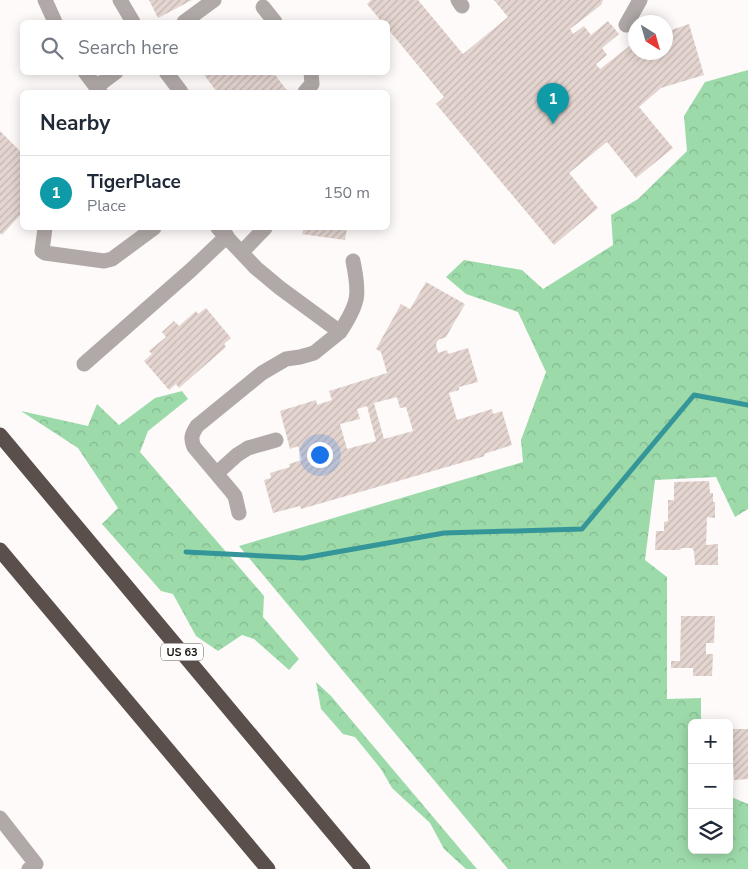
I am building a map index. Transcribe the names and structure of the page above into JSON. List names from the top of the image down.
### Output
{
  "streets": {
    "highway": ["US 63"]
  },
  "north": "bottom right",
  "page": {
    "search": "Search here",
    "pins": "1",
    "heading": "Nearby",
    "list": [
      {
        "mark": "1",
        "name": "TigerPlace",
        "note": "Place",
        "value": "150 m"
      }
    ],
    "map_buttons": ["+", "−"]
  }
}
